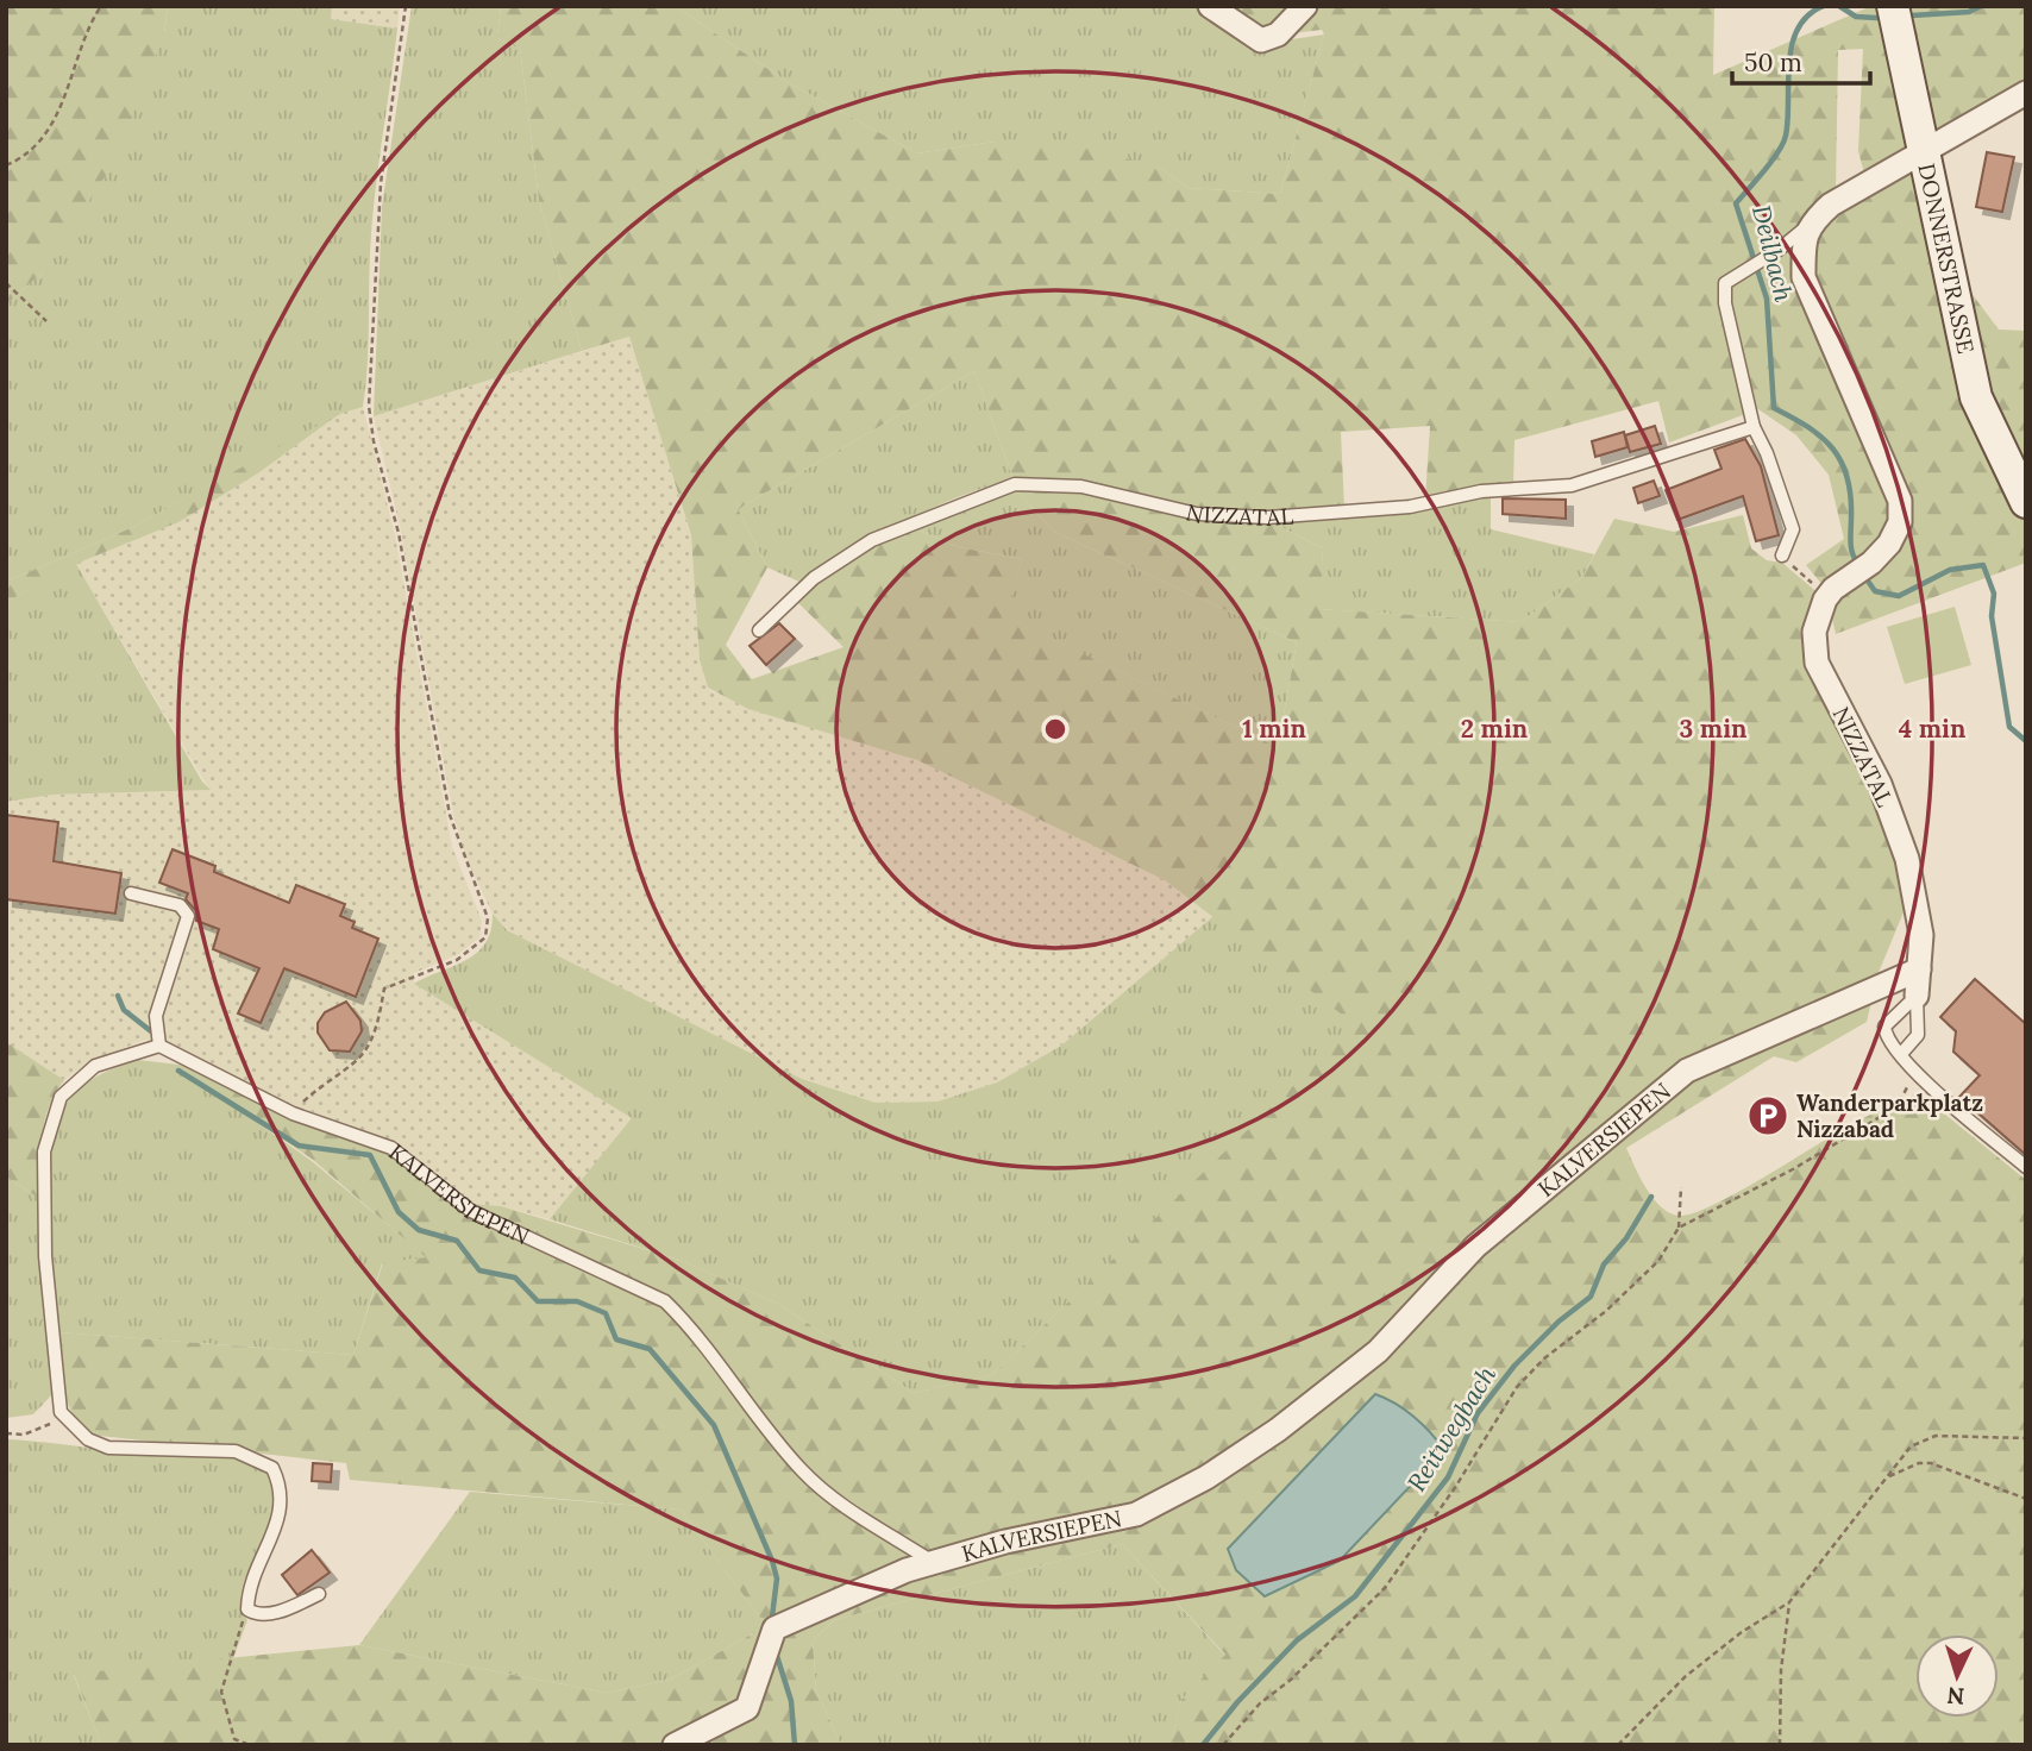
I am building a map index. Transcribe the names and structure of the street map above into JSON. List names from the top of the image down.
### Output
{
  "streets": {
    "main road": ["DONNERSTRASSE"],
    "street": ["NIZZATAL", "KALVERSIEPEN"]
  },
  "crossings": [
    ["NIZZATAL", "KALVERSIEPEN"]
  ],
  "water": ["Deilbach", "Reitwegbach"],
  "places": {
    "parking": ["Wanderparkplatz Nizzabad"]
  },
  "scale_bar": "50 m",
  "north": "bottom",
  "rings": [
    "1 min",
    "2 min",
    "3 min",
    "4 min"
  ]
}
